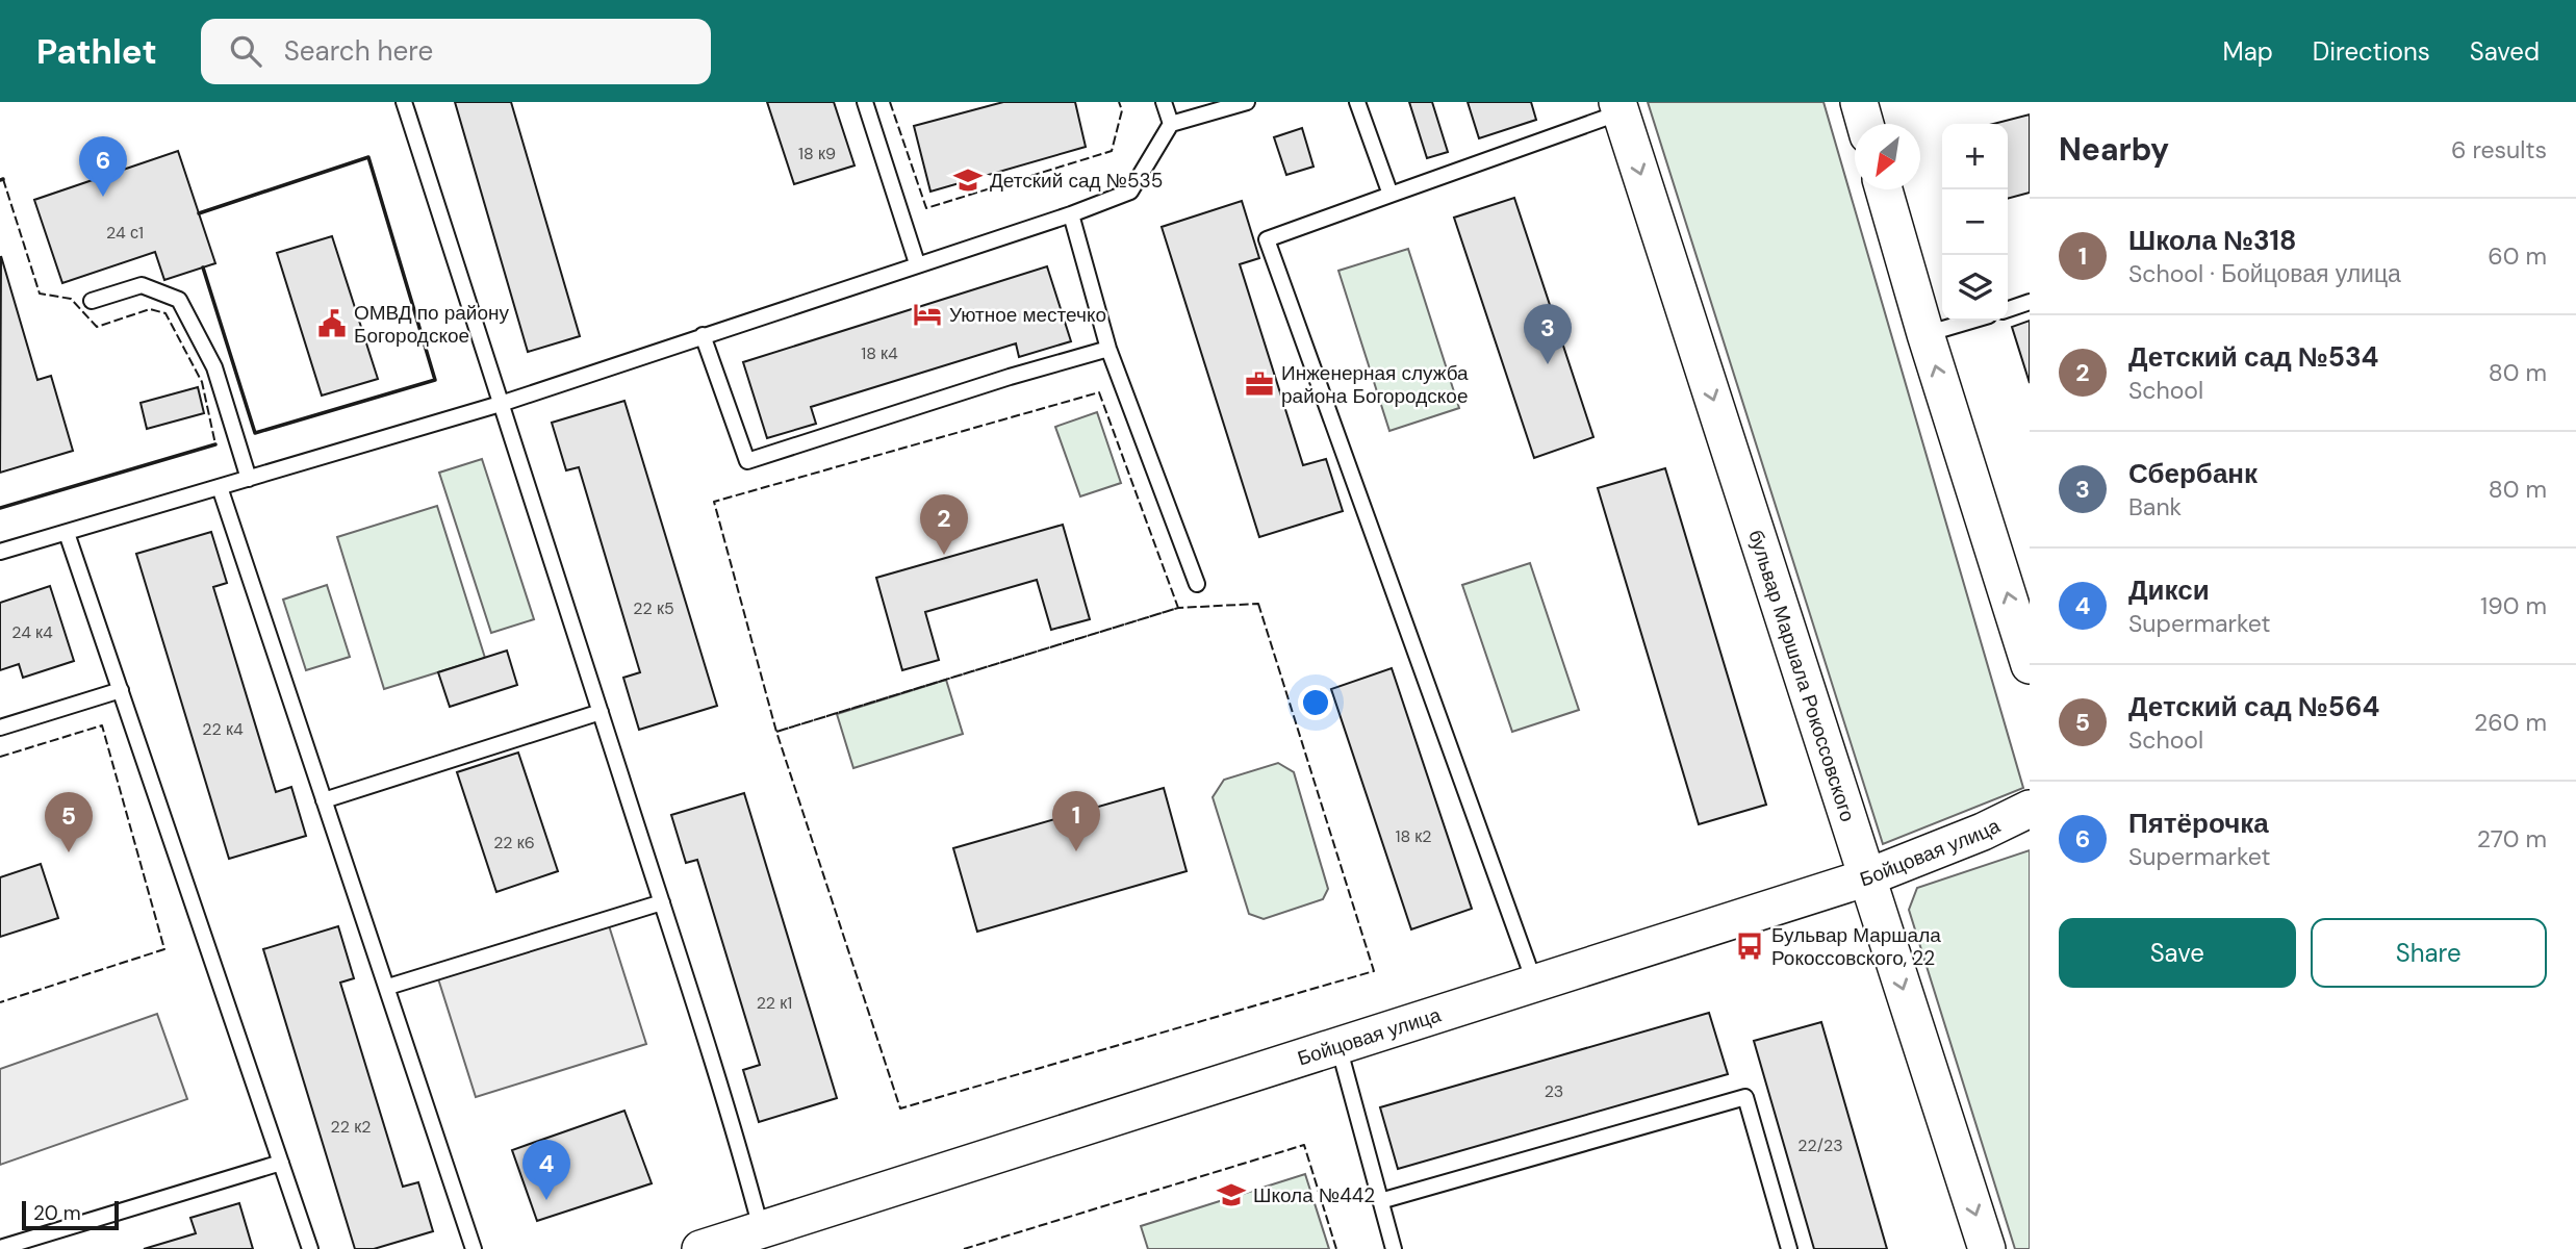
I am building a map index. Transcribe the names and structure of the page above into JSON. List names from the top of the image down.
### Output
{
  "streets": {
    "street": ["бульвар Маршала Рокоссовского", "Бойцовая улица"]
  },
  "crossings": [
    ["бульвар Маршала Рокоссовского", "Бойцовая улица"]
  ],
  "places": {
    "school or university": ["Детский сад №535", "Школа №442"],
    "hotel": ["Уютное местечко"],
    "public building": ["ОМВД по району Богородское"],
    "office": ["Инженерная служба района Богородское"],
    "bus stop": ["Бульвар Маршала Рокоссовского, 22"]
  },
  "house_numbers": [
    "18 к9",
    "24 с1",
    "18 к4",
    "22 к5",
    "24 к4",
    "22 к4",
    "18 к2",
    "22 к6",
    "22 к1",
    "23",
    "22 к2",
    "22/23"
  ],
  "scale_bar": "20 m",
  "north": "bottom left",
  "page": {
    "header": "Pathlet",
    "search": "Search here",
    "nav": ["Map", "Directions", "Saved"],
    "heading": ["Nearby", "6 results"],
    "map_buttons": ["+", "−"],
    "pins": [
      "6",
      "3",
      "2",
      "1",
      "5",
      "4"
    ],
    "list": [
      {
        "mark": "1",
        "name": "Школа №318",
        "note": "School · Бойцовая улица",
        "value": "60 m"
      },
      {
        "mark": "2",
        "name": "Детский сад №534",
        "note": "School",
        "value": "80 m"
      },
      {
        "mark": "3",
        "name": "Сбербанк",
        "note": "Bank",
        "value": "80 m"
      },
      {
        "mark": "4",
        "name": "Дикси",
        "note": "Supermarket",
        "value": "190 m"
      },
      {
        "mark": "5",
        "name": "Детский сад №564",
        "note": "School",
        "value": "260 m"
      },
      {
        "mark": "6",
        "name": "Пятёрочка",
        "note": "Supermarket",
        "value": "270 m"
      }
    ],
    "buttons": ["Save", "Share"],
    "scale": "20 m"
  }
}
